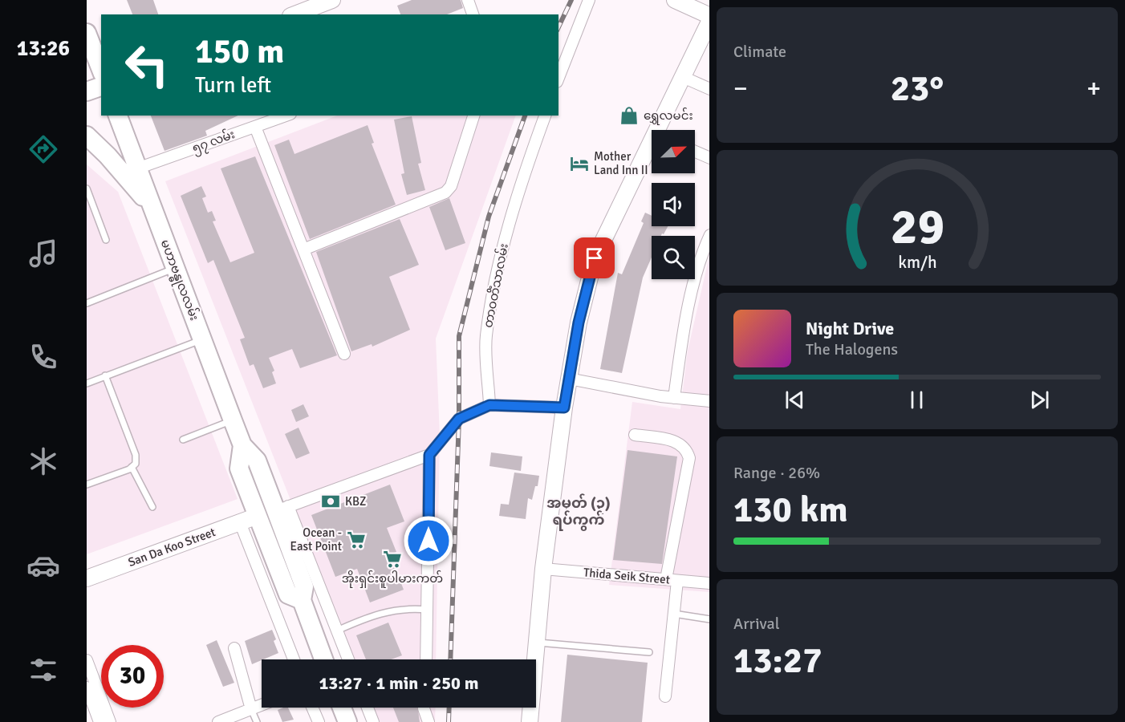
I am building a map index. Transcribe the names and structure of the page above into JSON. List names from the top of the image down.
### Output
{
  "streets": {
    "main road": ["မဟာဗန္ဓုလလမ်း", "San Da Koo Street"],
    "street": ["၅၇ လမ်း", "တာဝတိံသာလမ်း", "Thida Seik Street"]
  },
  "crossings": [
    ["၅၇ လမ်း", "မဟာဗန္ဓုလလမ်း"],
    ["မဟာဗန္ဓုလလမ်း", "San Da Koo Street"]
  ],
  "districts": ["အမှတ် (၃) ရပ်ကွက်"],
  "places": {
    "shop": ["ရွှေလမင်း"],
    "hotel": ["Mother Land Inn II"],
    "bank": ["KBZ"],
    "supermarket": ["Ocean - East Point", "အိုးရှင်းစူပါမားကတ်"]
  },
  "north": "top right",
  "page": {
    "tabs": "13:26",
    "tile": [
      "Climate",
      ["Range · 26%", "130 km"],
      ["Arrival", "13:27"]
    ],
    "turn": ["150 m", "Turn left"],
    "heat": ["−", "23°", "+"],
    "song": ["Night Drive", "The Halogens"],
    "limit": "30",
    "trip": "13:27 · 1 min · 250 m",
    "gauge": ["29", "km/h"]
  }
}
